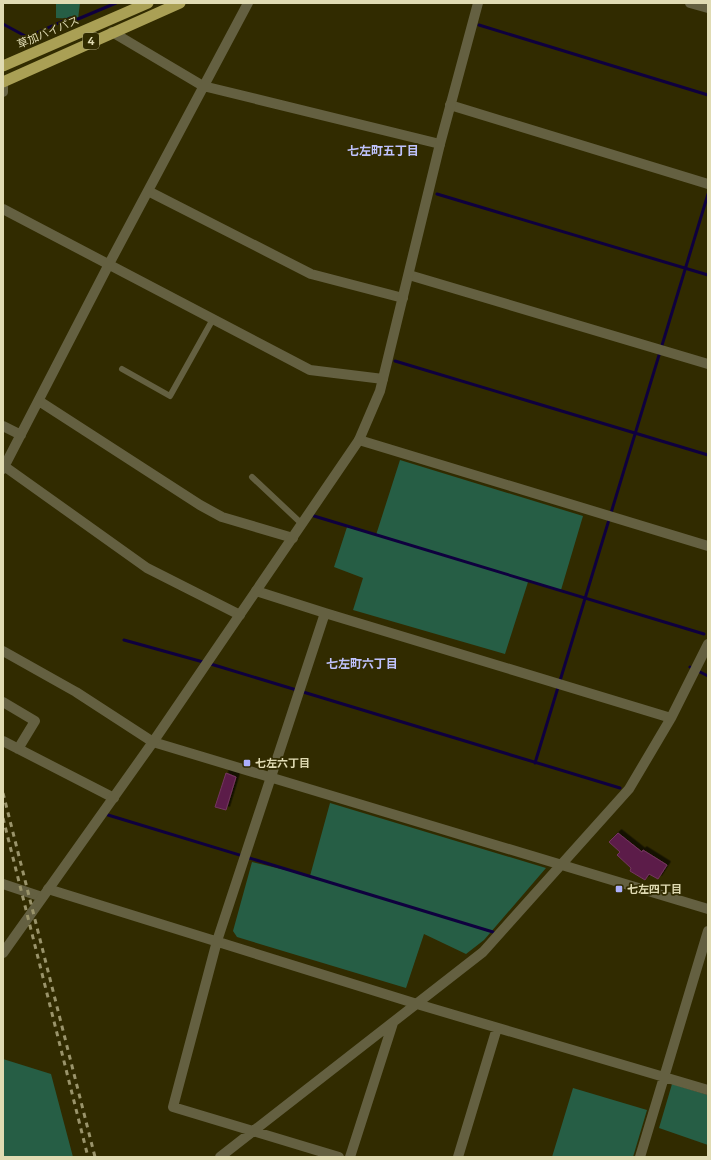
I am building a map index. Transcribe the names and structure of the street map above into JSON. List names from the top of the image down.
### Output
{
  "streets": {
    "highway": ["草加バイパス", "4"]
  },
  "districts": ["七左町五丁目", "七左町六丁目"],
  "places": {
    "transit": ["七左六丁目", "七左四丁目"]
  }
}
